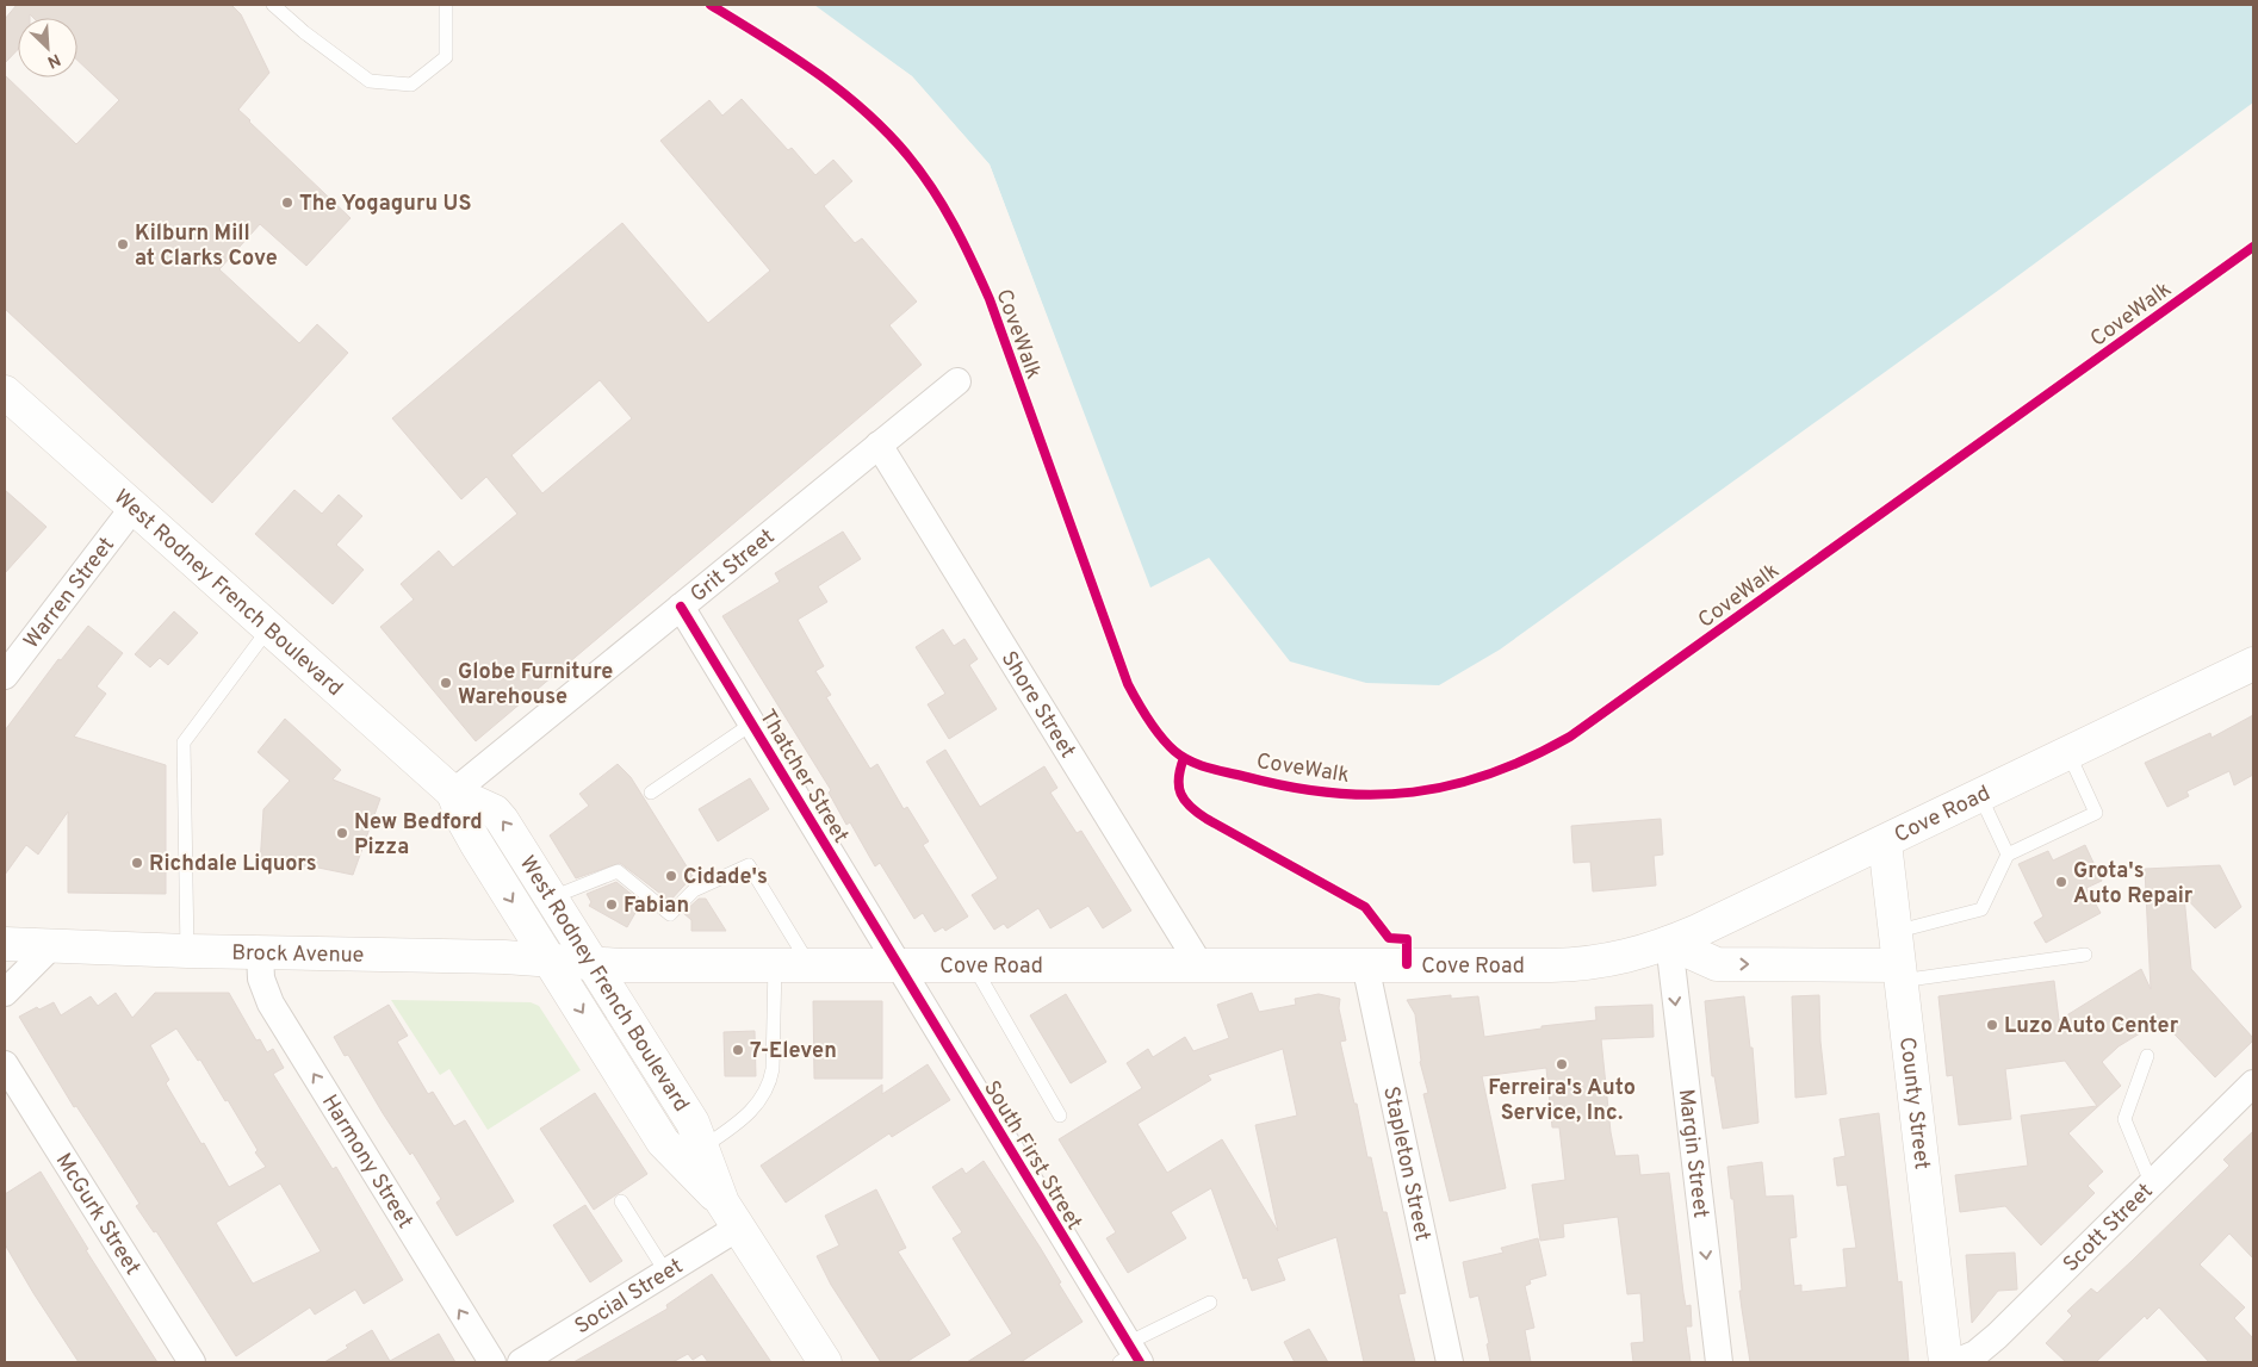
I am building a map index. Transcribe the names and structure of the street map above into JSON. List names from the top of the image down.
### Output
{
  "streets": {
    "main road": [
      "West Rodney French Boulevard",
      "Cove Road",
      "Brock Avenue",
      "County Street"
    ],
    "street": [
      "Grit Street",
      "Warren Street",
      "Shore Street",
      "Thatcher Street",
      "Margin Street",
      "South First Street",
      "Harmony Street",
      "Stapleton Street",
      "McGurk Street",
      "Scott Street",
      "Social Street"
    ],
    "cycle path": ["CoveWalk"]
  },
  "crossings": [
    ["Grit Street", "West Rodney French Boulevard"],
    ["Grit Street", "Shore Street"],
    ["Grit Street", "Thatcher Street"],
    ["Warren Street", "West Rodney French Boulevard"],
    ["West Rodney French Boulevard", "Cove Road"],
    ["West Rodney French Boulevard", "Brock Avenue"],
    ["West Rodney French Boulevard", "Social Street"],
    ["Shore Street", "Cove Road"],
    ["Thatcher Street", "Cove Road"],
    ["Thatcher Street", "South First Street"],
    ["Cove Road", "Brock Avenue"],
    ["Cove Road", "County Street"],
    ["Cove Road", "Margin Street"],
    ["Cove Road", "South First Street"],
    ["Cove Road", "Stapleton Street"],
    ["Brock Avenue", "Harmony Street"]
  ],
  "one_way": ["Margin Street", "Harmony Street"],
  "places": [
    "The Yogaguru US",
    "Kilburn Mill at Clarks Cove",
    "Globe Furniture Warehouse",
    "New Bedford Pizza",
    "Richdale Liquors",
    "Cidade's",
    "Grota's Auto Repair",
    "Fabian",
    "Luzo Auto Center",
    "7-Eleven",
    "Ferreira's Auto Service, Inc."
  ],
  "north": "bottom right"
}
